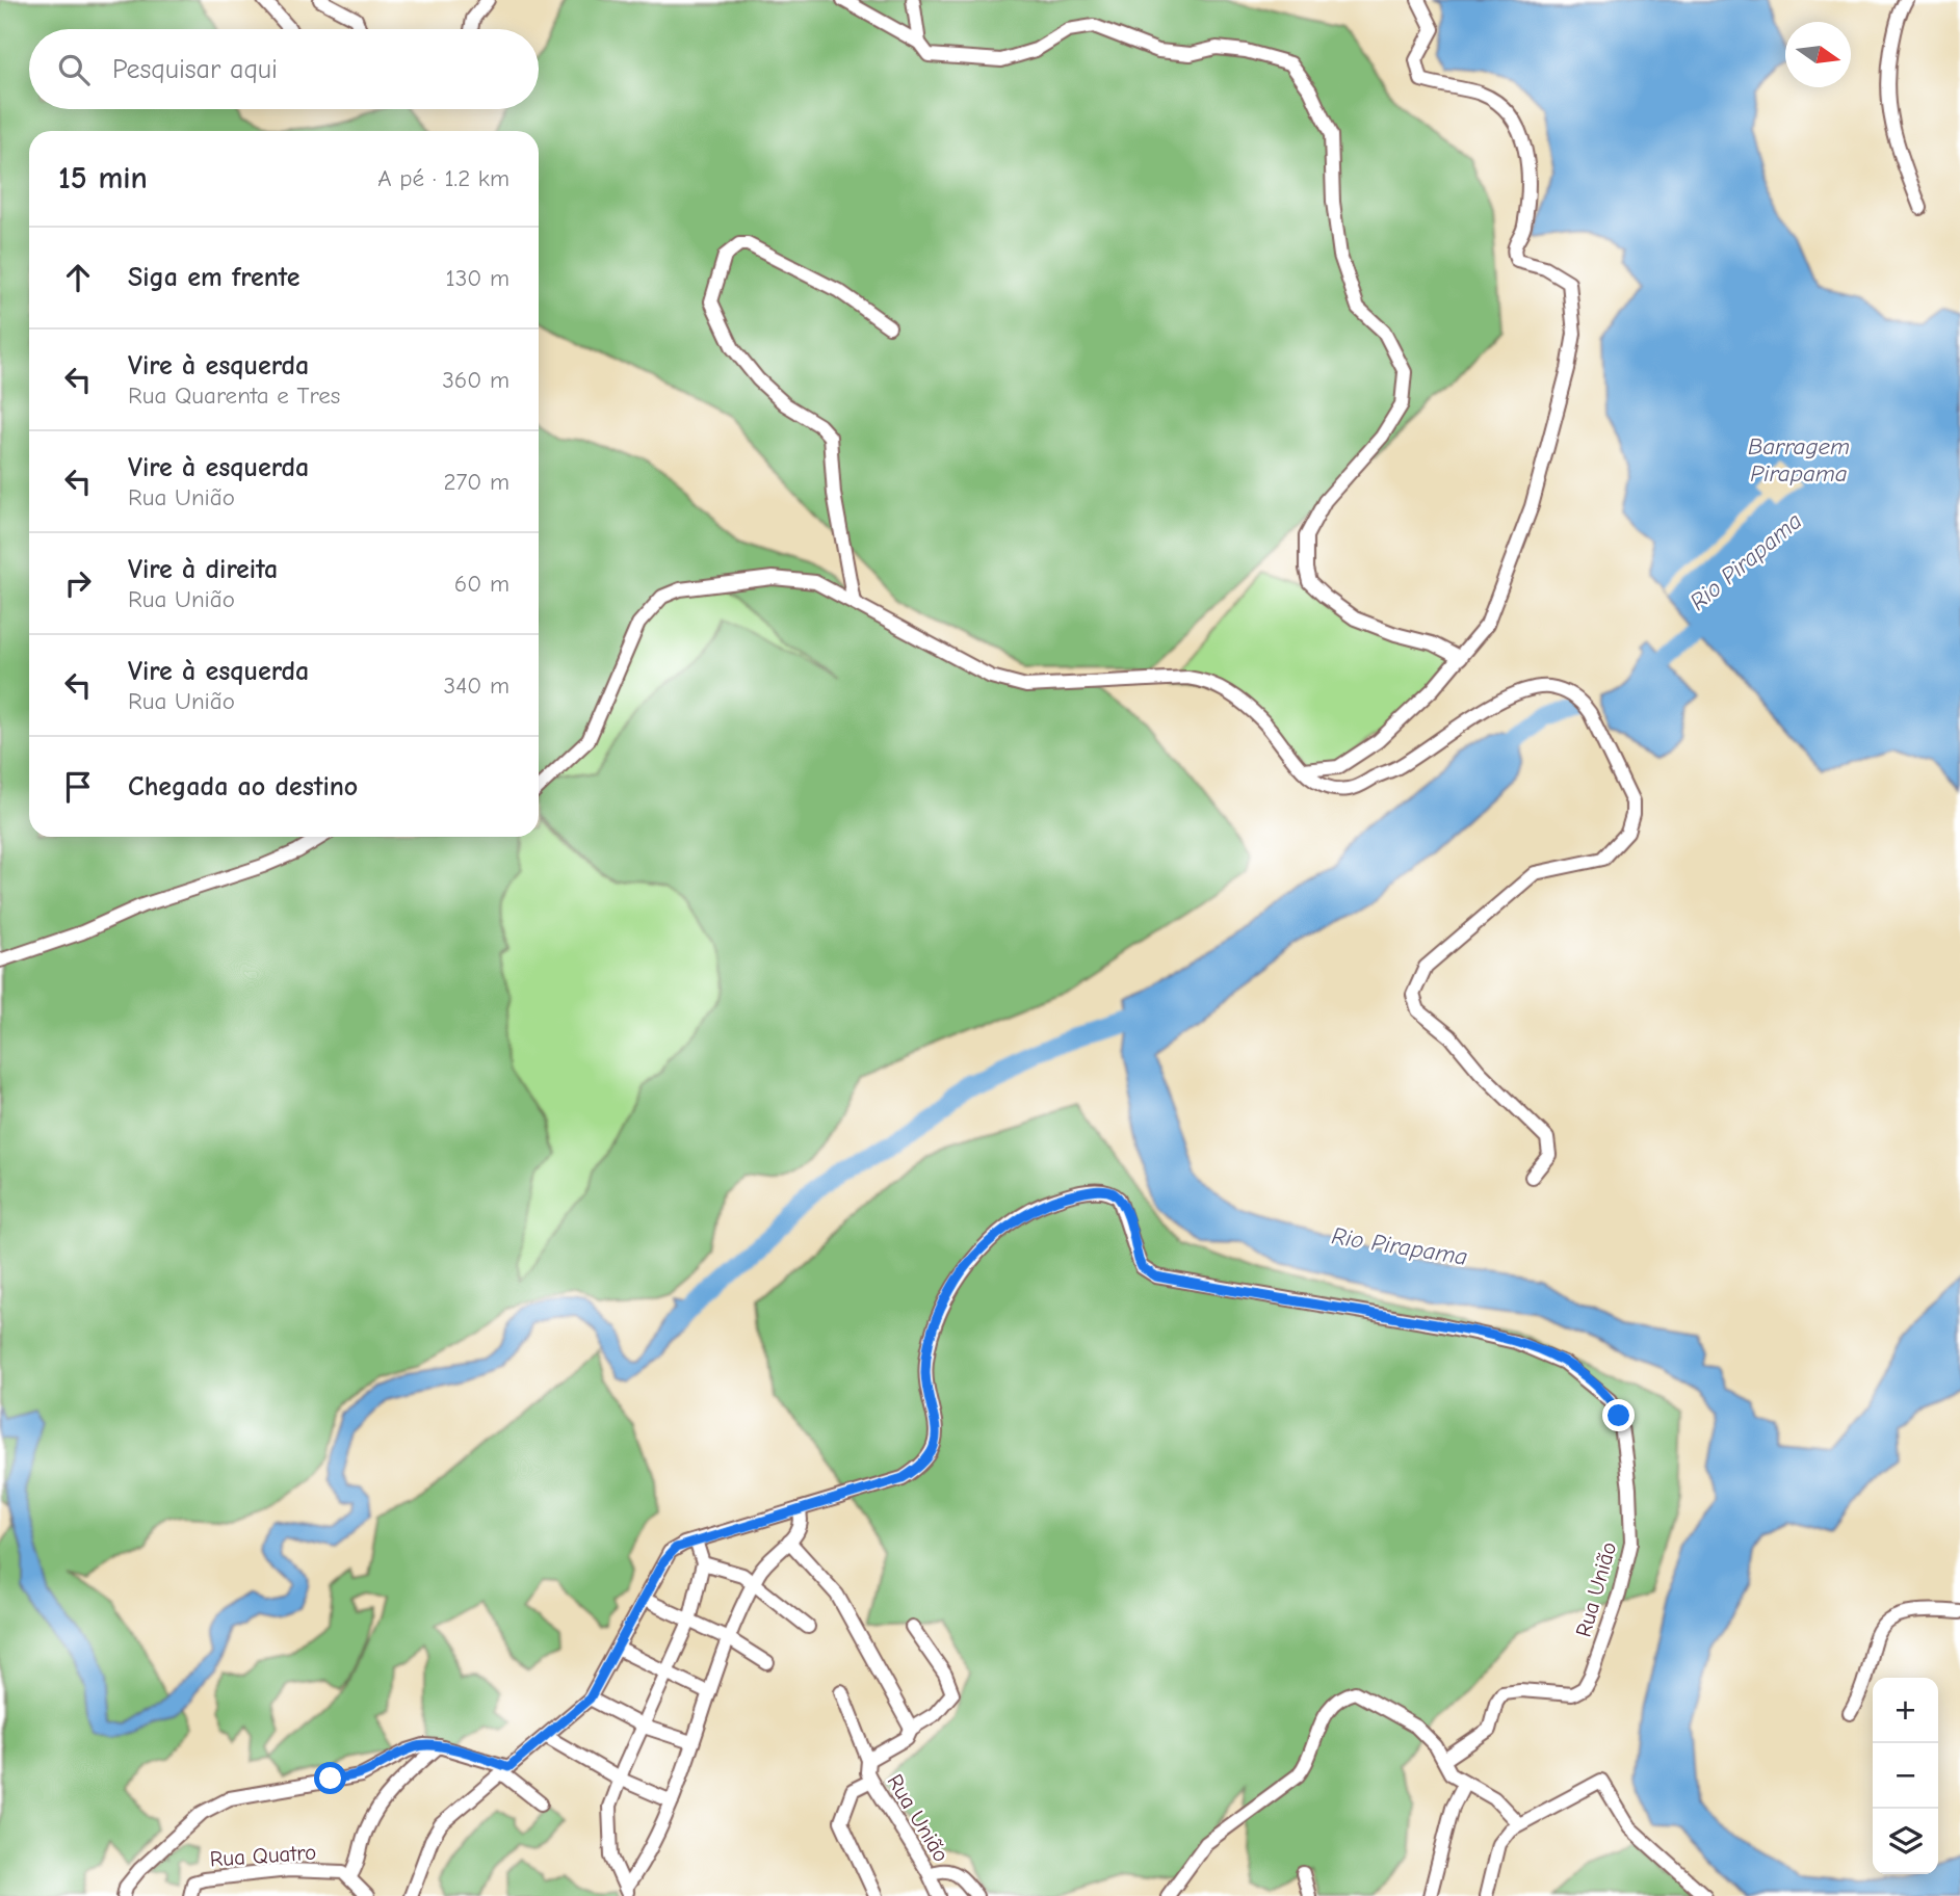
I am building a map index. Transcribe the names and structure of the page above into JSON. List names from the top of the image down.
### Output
{
  "streets": {
    "street": ["Rua União", "Rua Quatro"]
  },
  "water": ["Barragem Pirapama", "Rio Pirapama"],
  "north": "right",
  "page": {
    "search": "Pesquisar aqui",
    "heading": ["15 min", "A pé · 1.2 km"],
    "list": [
      ["Siga em frente", "130 m"],
      ["Vire à esquerda", "Rua Quarenta e Tres", "360 m"],
      ["Vire à esquerda", "Rua União", "270 m"],
      ["Vire à direita", "Rua União", "60 m"],
      ["Vire à esquerda", "Rua União", "340 m"],
      "Chegada ao destino"
    ],
    "map_buttons": ["+", "−"]
  }
}
